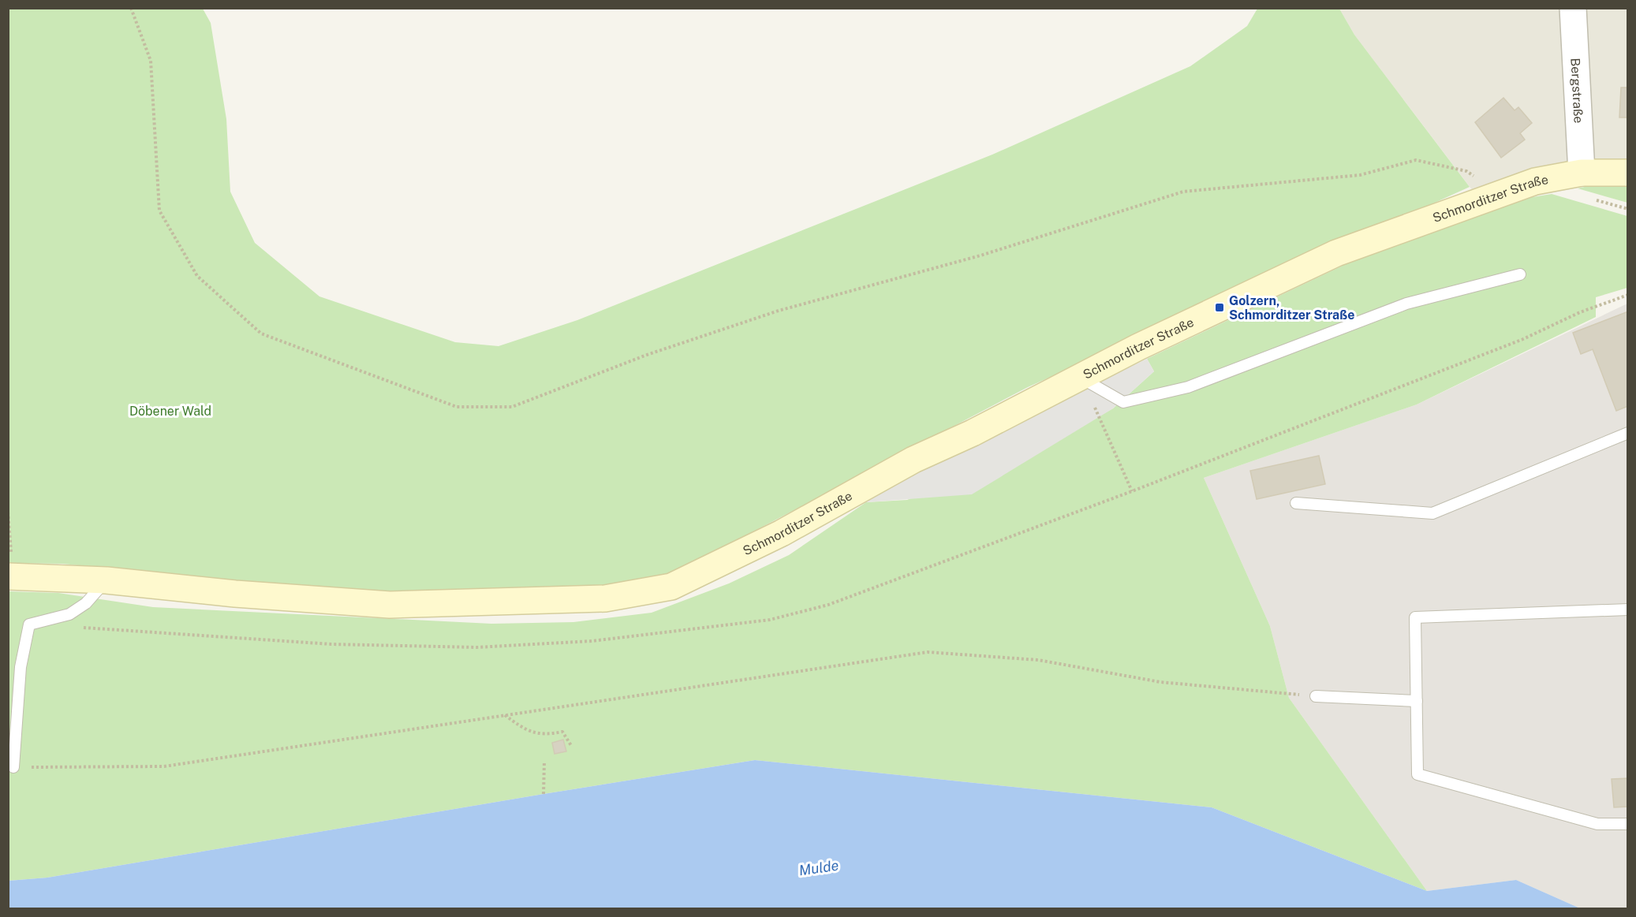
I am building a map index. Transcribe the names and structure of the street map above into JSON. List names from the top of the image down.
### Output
{
  "streets": {
    "main road": ["Schmorditzer Straße"],
    "street": ["Bergstraße"]
  },
  "crossings": [
    ["Bergstraße", "Schmorditzer Straße"]
  ],
  "water": ["Mulde"],
  "parks": ["Döbener Wald"],
  "places": {
    "transit": ["Golzern, Schmorditzer Straße"]
  }
}
